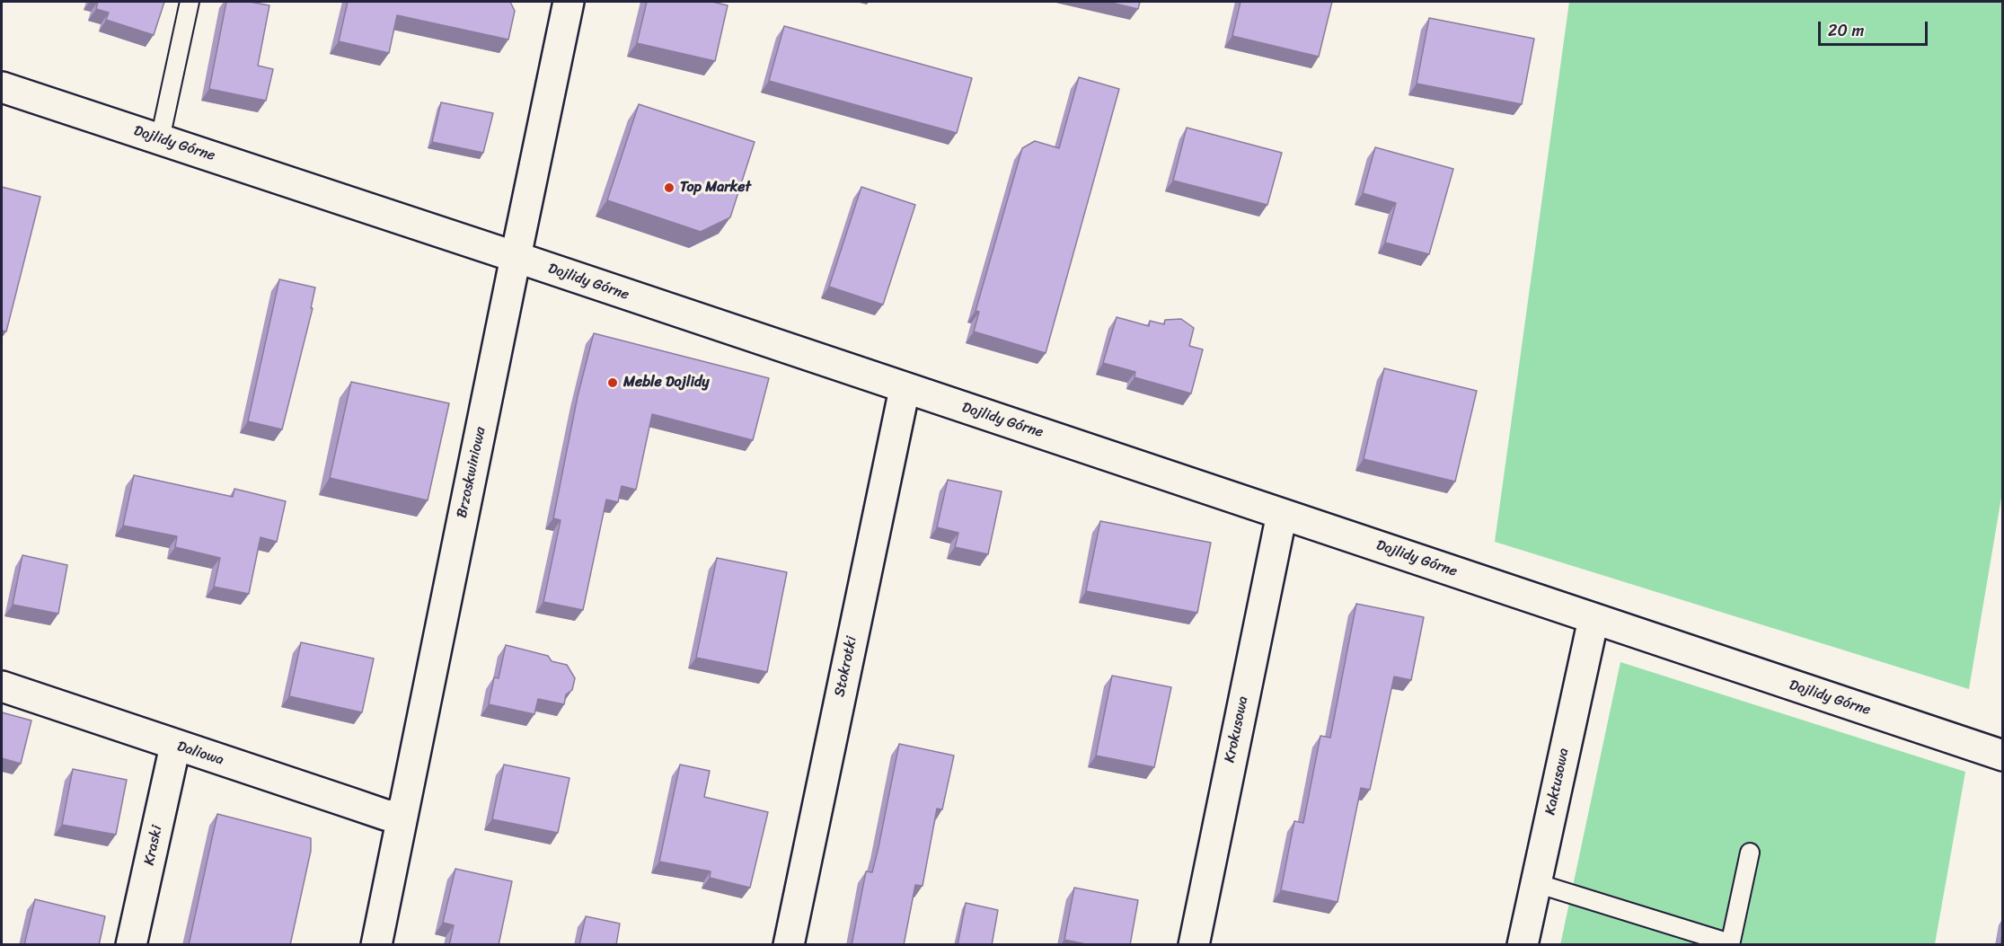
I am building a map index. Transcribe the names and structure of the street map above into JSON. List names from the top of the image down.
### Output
{
  "streets": {
    "street": [
      "Dojlidy Górne",
      "Brzoskwiniowa",
      "Stokrotki",
      "Krokusowa",
      "Daliowa",
      "Kaktusowa",
      "Kraski"
    ]
  },
  "crossings": [
    ["Dojlidy Górne", "Brzoskwiniowa"],
    ["Dojlidy Górne", "Stokrotki"],
    ["Dojlidy Górne", "Krokusowa"],
    ["Dojlidy Górne", "Kaktusowa"],
    ["Brzoskwiniowa", "Daliowa"],
    ["Daliowa", "Kraski"]
  ],
  "places": ["Top Market", "Meble Dojlidy"],
  "scale_bar": "20 m"
}
